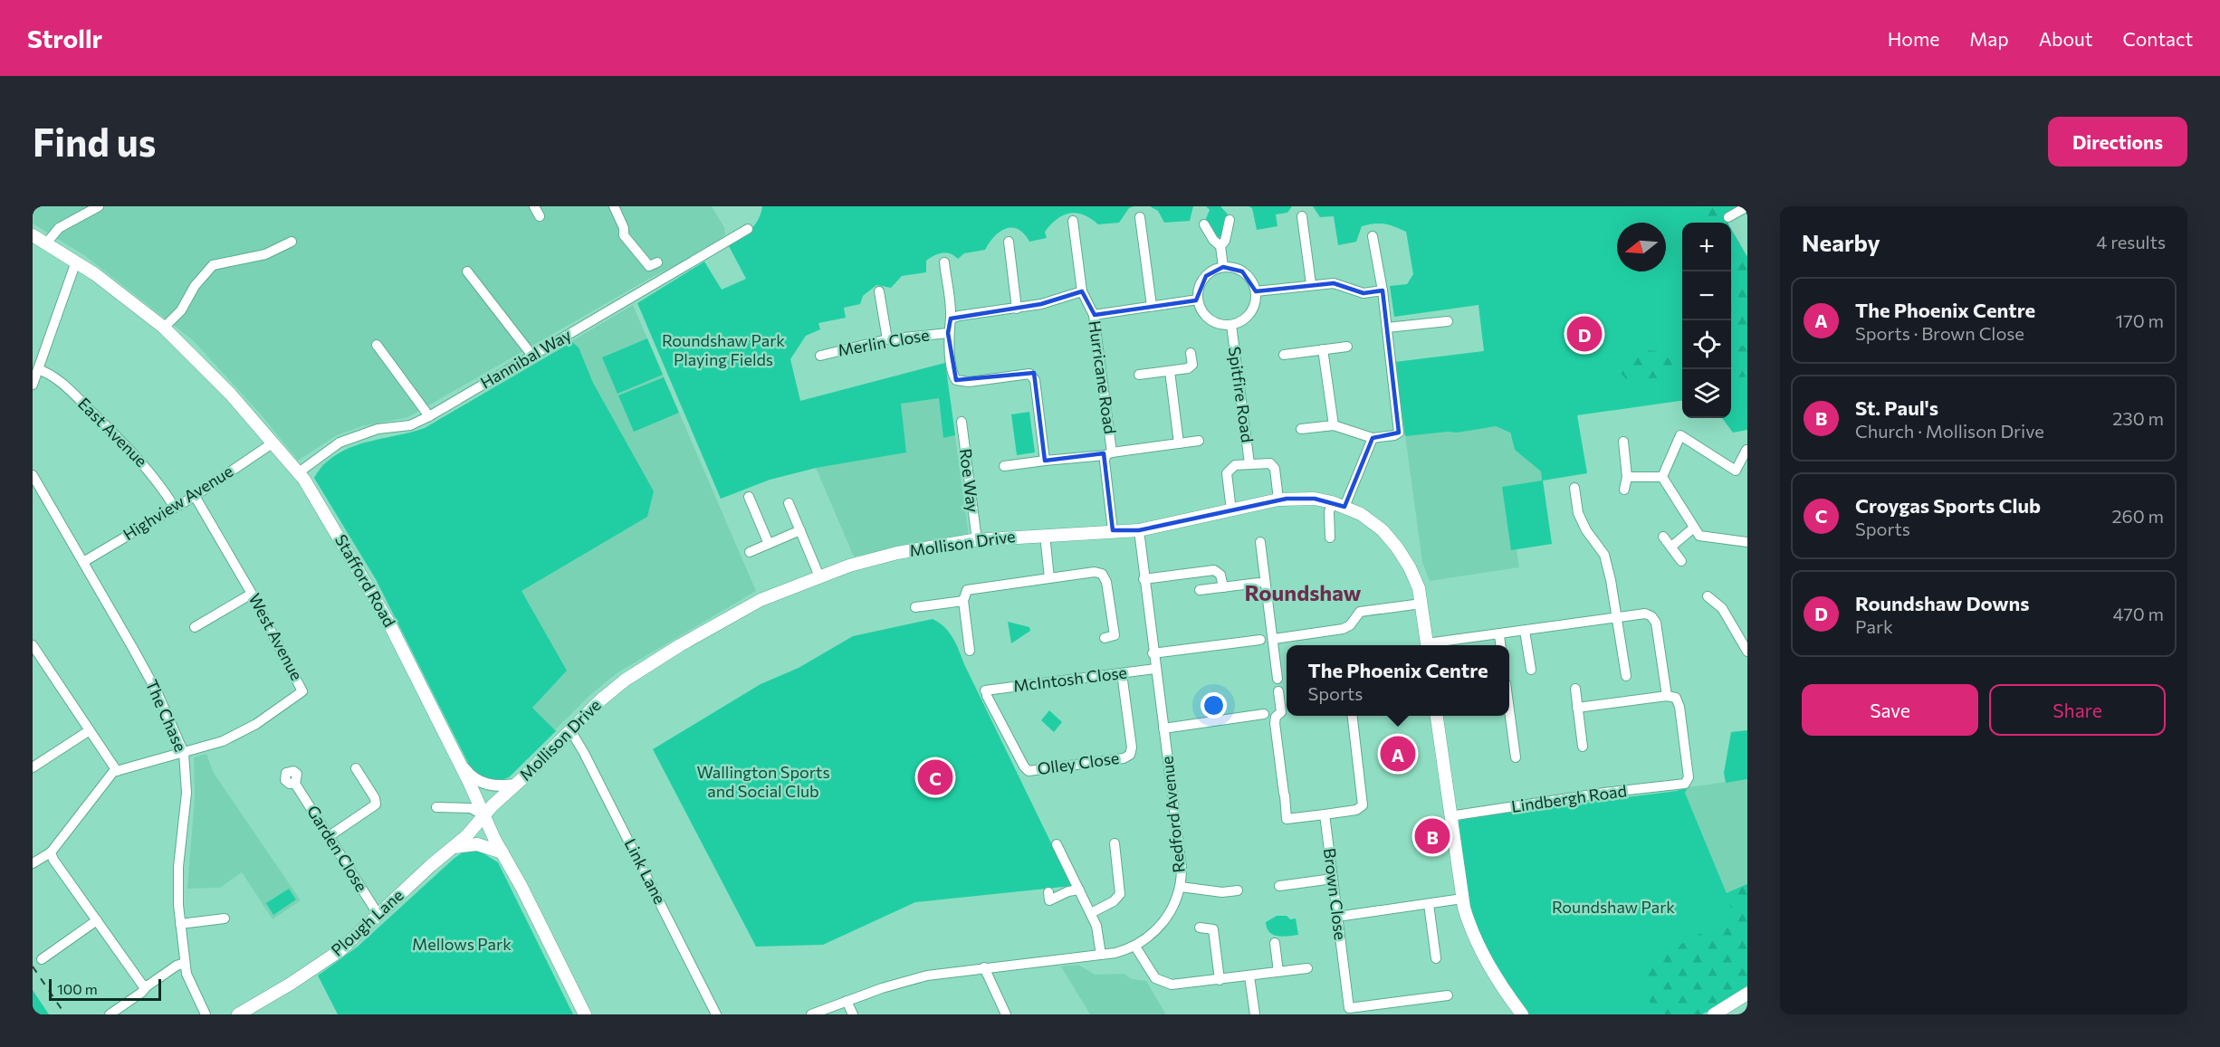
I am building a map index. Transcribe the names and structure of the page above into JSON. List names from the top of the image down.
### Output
{
  "streets": {
    "main road": ["Mollison Drive", "Stafford Road", "Plough Lane"],
    "street": [
      "Merlin Close",
      "Hannibal Way",
      "Hurricane Road",
      "Spitfire Road",
      "East Avenue",
      "Roe Way",
      "Highview Avenue",
      "West Avenue",
      "McIntosh Close",
      "The Chase",
      "Olley Close",
      "Lindbergh Road",
      "Redford Avenue",
      "Garden Close",
      "Link Lane",
      "Brown Close"
    ]
  },
  "crossings": [
    ["Hannibal Way", "Stafford Road"],
    ["Hurricane Road", "Mollison Drive"],
    ["Spitfire Road", "Mollison Drive"],
    ["East Avenue", "Highview Avenue"],
    ["Roe Way", "Mollison Drive"],
    ["Highview Avenue", "Stafford Road"],
    ["Highview Avenue", "West Avenue"],
    ["Highview Avenue", "The Chase"],
    ["Mollison Drive", "Stafford Road"],
    ["Mollison Drive", "Redford Avenue"],
    ["Mollison Drive", "Link Lane"],
    ["Mollison Drive", "Plough Lane"],
    ["Stafford Road", "Plough Lane"],
    ["West Avenue", "The Chase"],
    ["McIntosh Close", "Olley Close"],
    ["McIntosh Close", "Redford Avenue"],
    ["Garden Close", "Plough Lane"]
  ],
  "districts": ["Roundshaw"],
  "parks": [
    "Roundshaw Park Playing Fields",
    "Wallington Sports and Social Club",
    "Roundshaw Park",
    "Mellows Park"
  ],
  "scale_bar": "100 m",
  "north": "left",
  "page": {
    "header": "Strollr",
    "nav": [
      "Home",
      "Map",
      "About",
      "Contact"
    ],
    "buttons": [
      "Directions",
      ["Save", "Share"]
    ],
    "title": "Find us",
    "heading": ["Nearby", "4 results"],
    "map_buttons": ["+", "−"],
    "list": [
      {
        "mark": "A",
        "name": "The Phoenix Centre",
        "note": "Sports · Brown Close",
        "value": "170 m"
      },
      {
        "mark": "B",
        "name": "St. Paul's",
        "note": "Church · Mollison Drive",
        "value": "230 m"
      },
      {
        "mark": "C",
        "name": "Croygas Sports Club",
        "note": "Sports",
        "value": "260 m"
      },
      {
        "mark": "D",
        "name": "Roundshaw Downs",
        "note": "Park",
        "value": "470 m"
      }
    ],
    "pins": [
      "D",
      "A",
      "C",
      "B"
    ],
    "popup": ["The Phoenix Centre", "Sports"],
    "scale": "100 m"
  }
}
